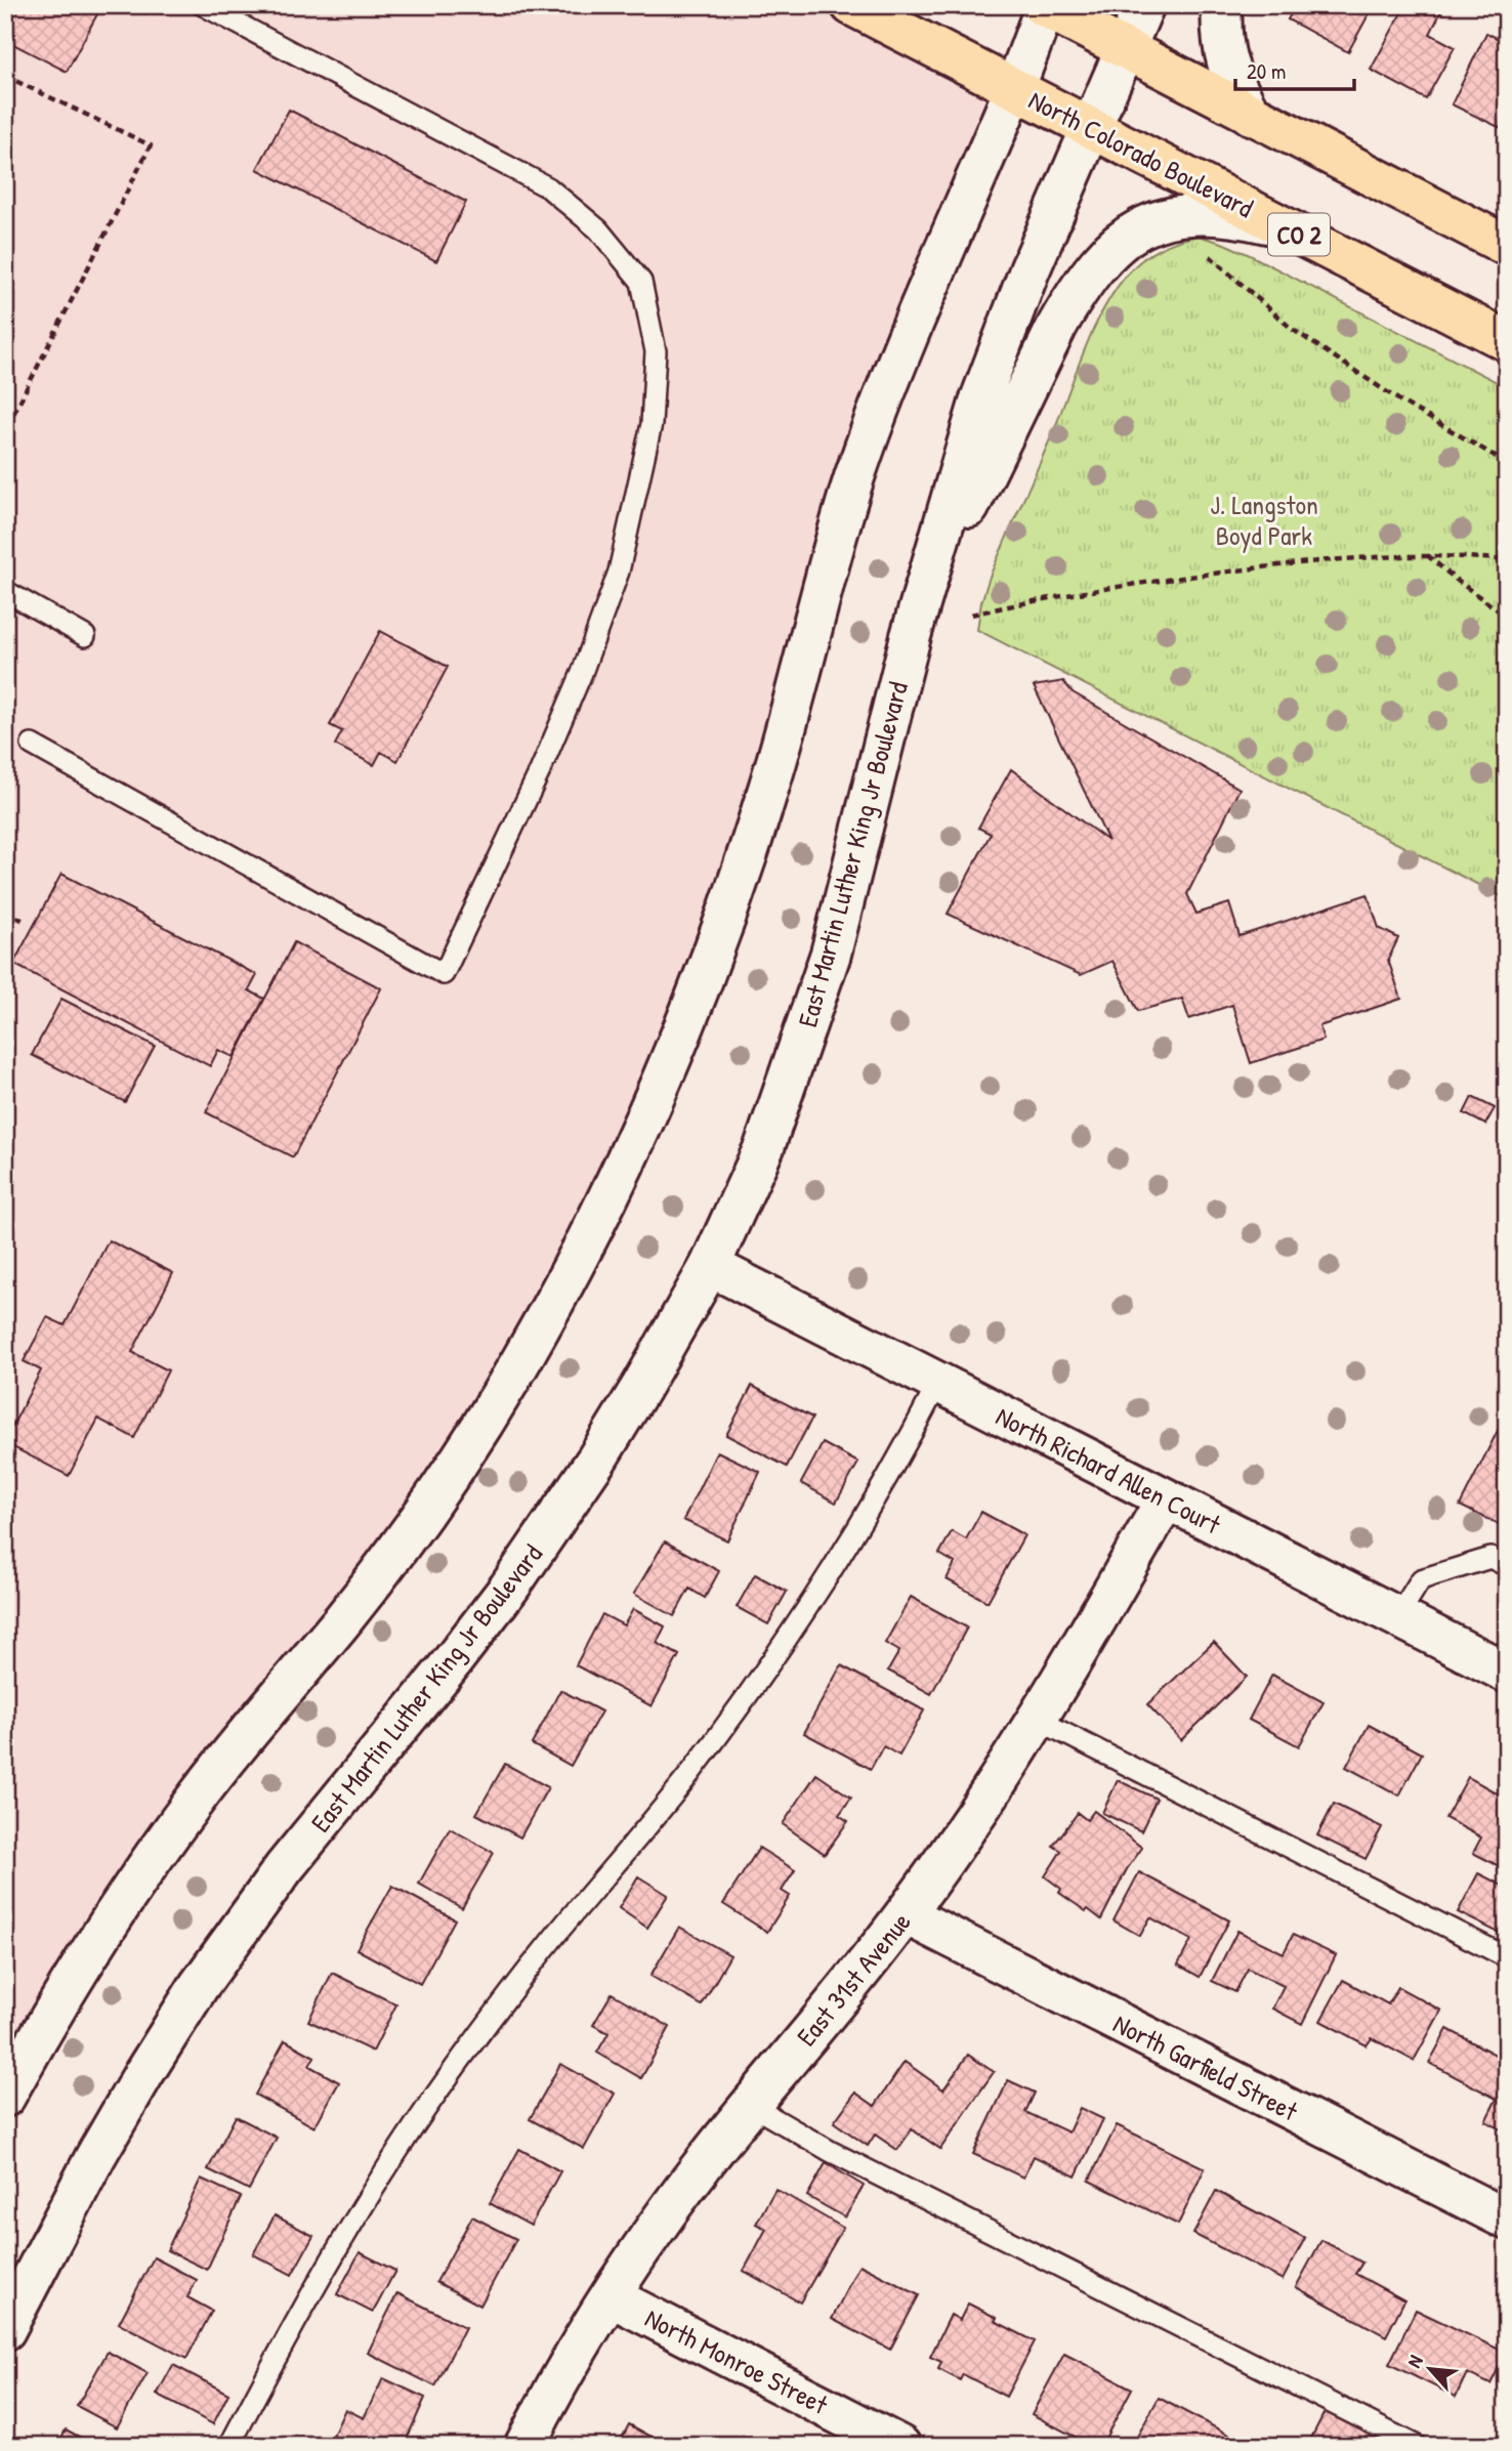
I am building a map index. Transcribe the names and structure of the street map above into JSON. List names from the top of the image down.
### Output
{
  "streets": {
    "main road": [
      "North Colorado Boulevard",
      "CO 2",
      "East Martin Luther King Jr Boulevard",
      "North Richard Allen Court",
      "East 31st Avenue",
      "North Garfield Street",
      "North Monroe Street"
    ]
  },
  "crossings": [
    ["North Colorado Boulevard", "East Martin Luther King Jr Boulevard"],
    ["East Martin Luther King Jr Boulevard", "North Richard Allen Court"],
    ["North Richard Allen Court", "East 31st Avenue"],
    ["East 31st Avenue", "North Garfield Street"],
    ["East 31st Avenue", "North Monroe Street"]
  ],
  "parks": ["J. Langston Boyd Park"],
  "scale_bar": "20 m",
  "north": "top left"
}
